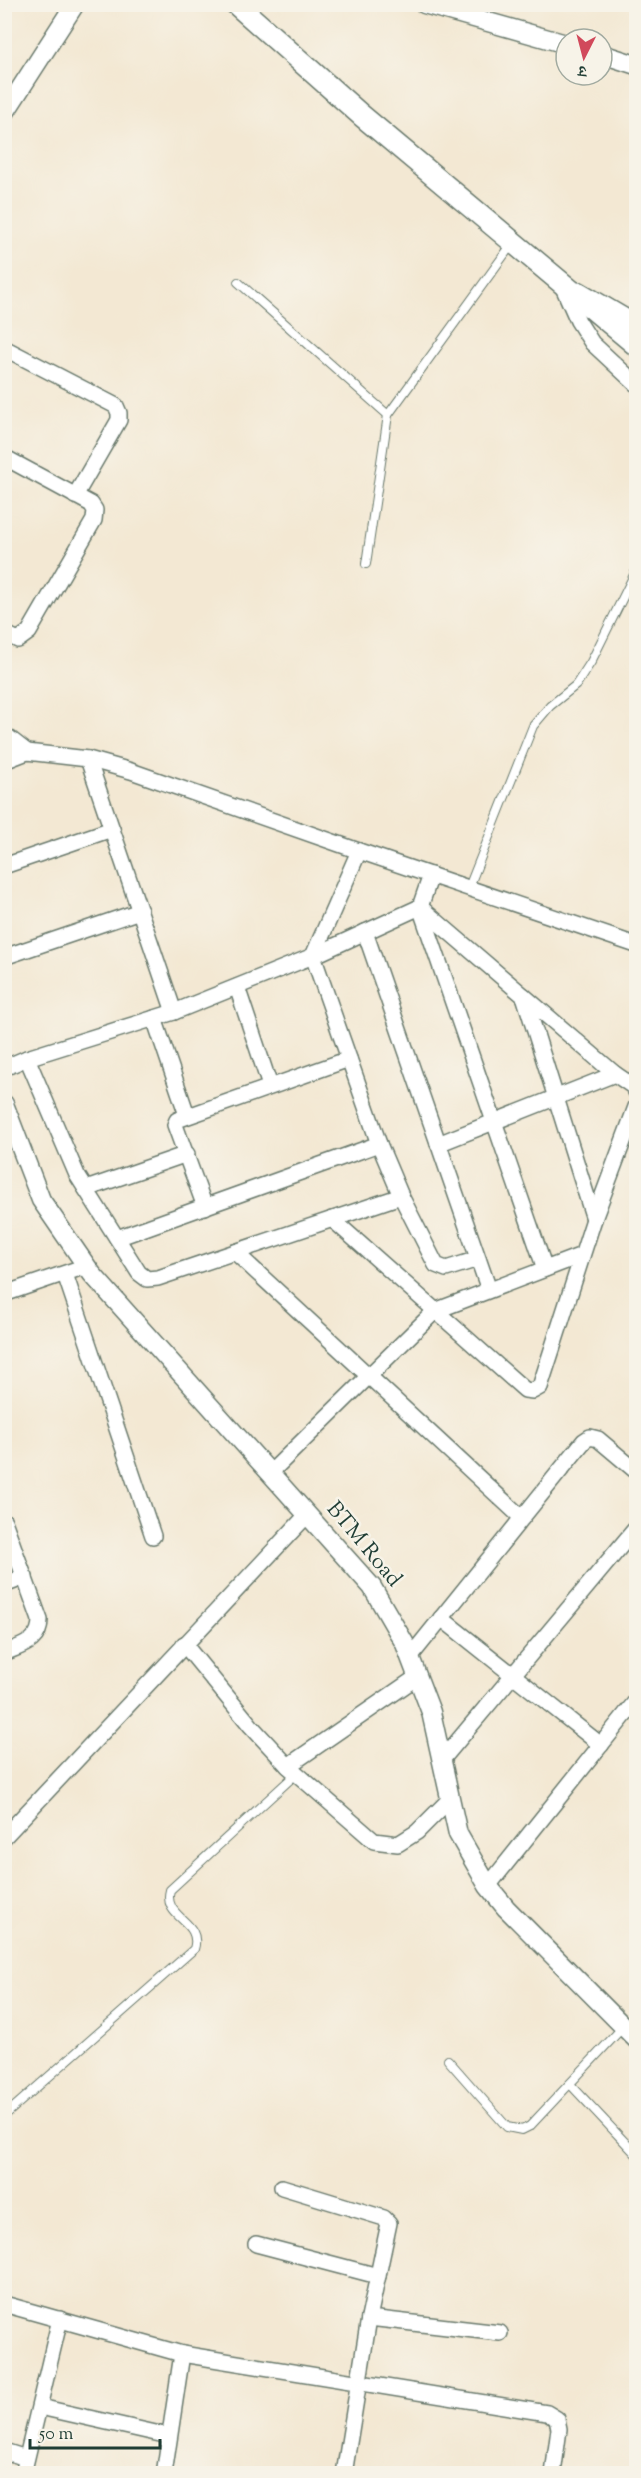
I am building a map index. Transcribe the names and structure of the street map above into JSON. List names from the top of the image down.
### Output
{
  "streets": {
    "street": ["BTM Road"]
  },
  "scale_bar": "50 m",
  "north": "bottom"
}
